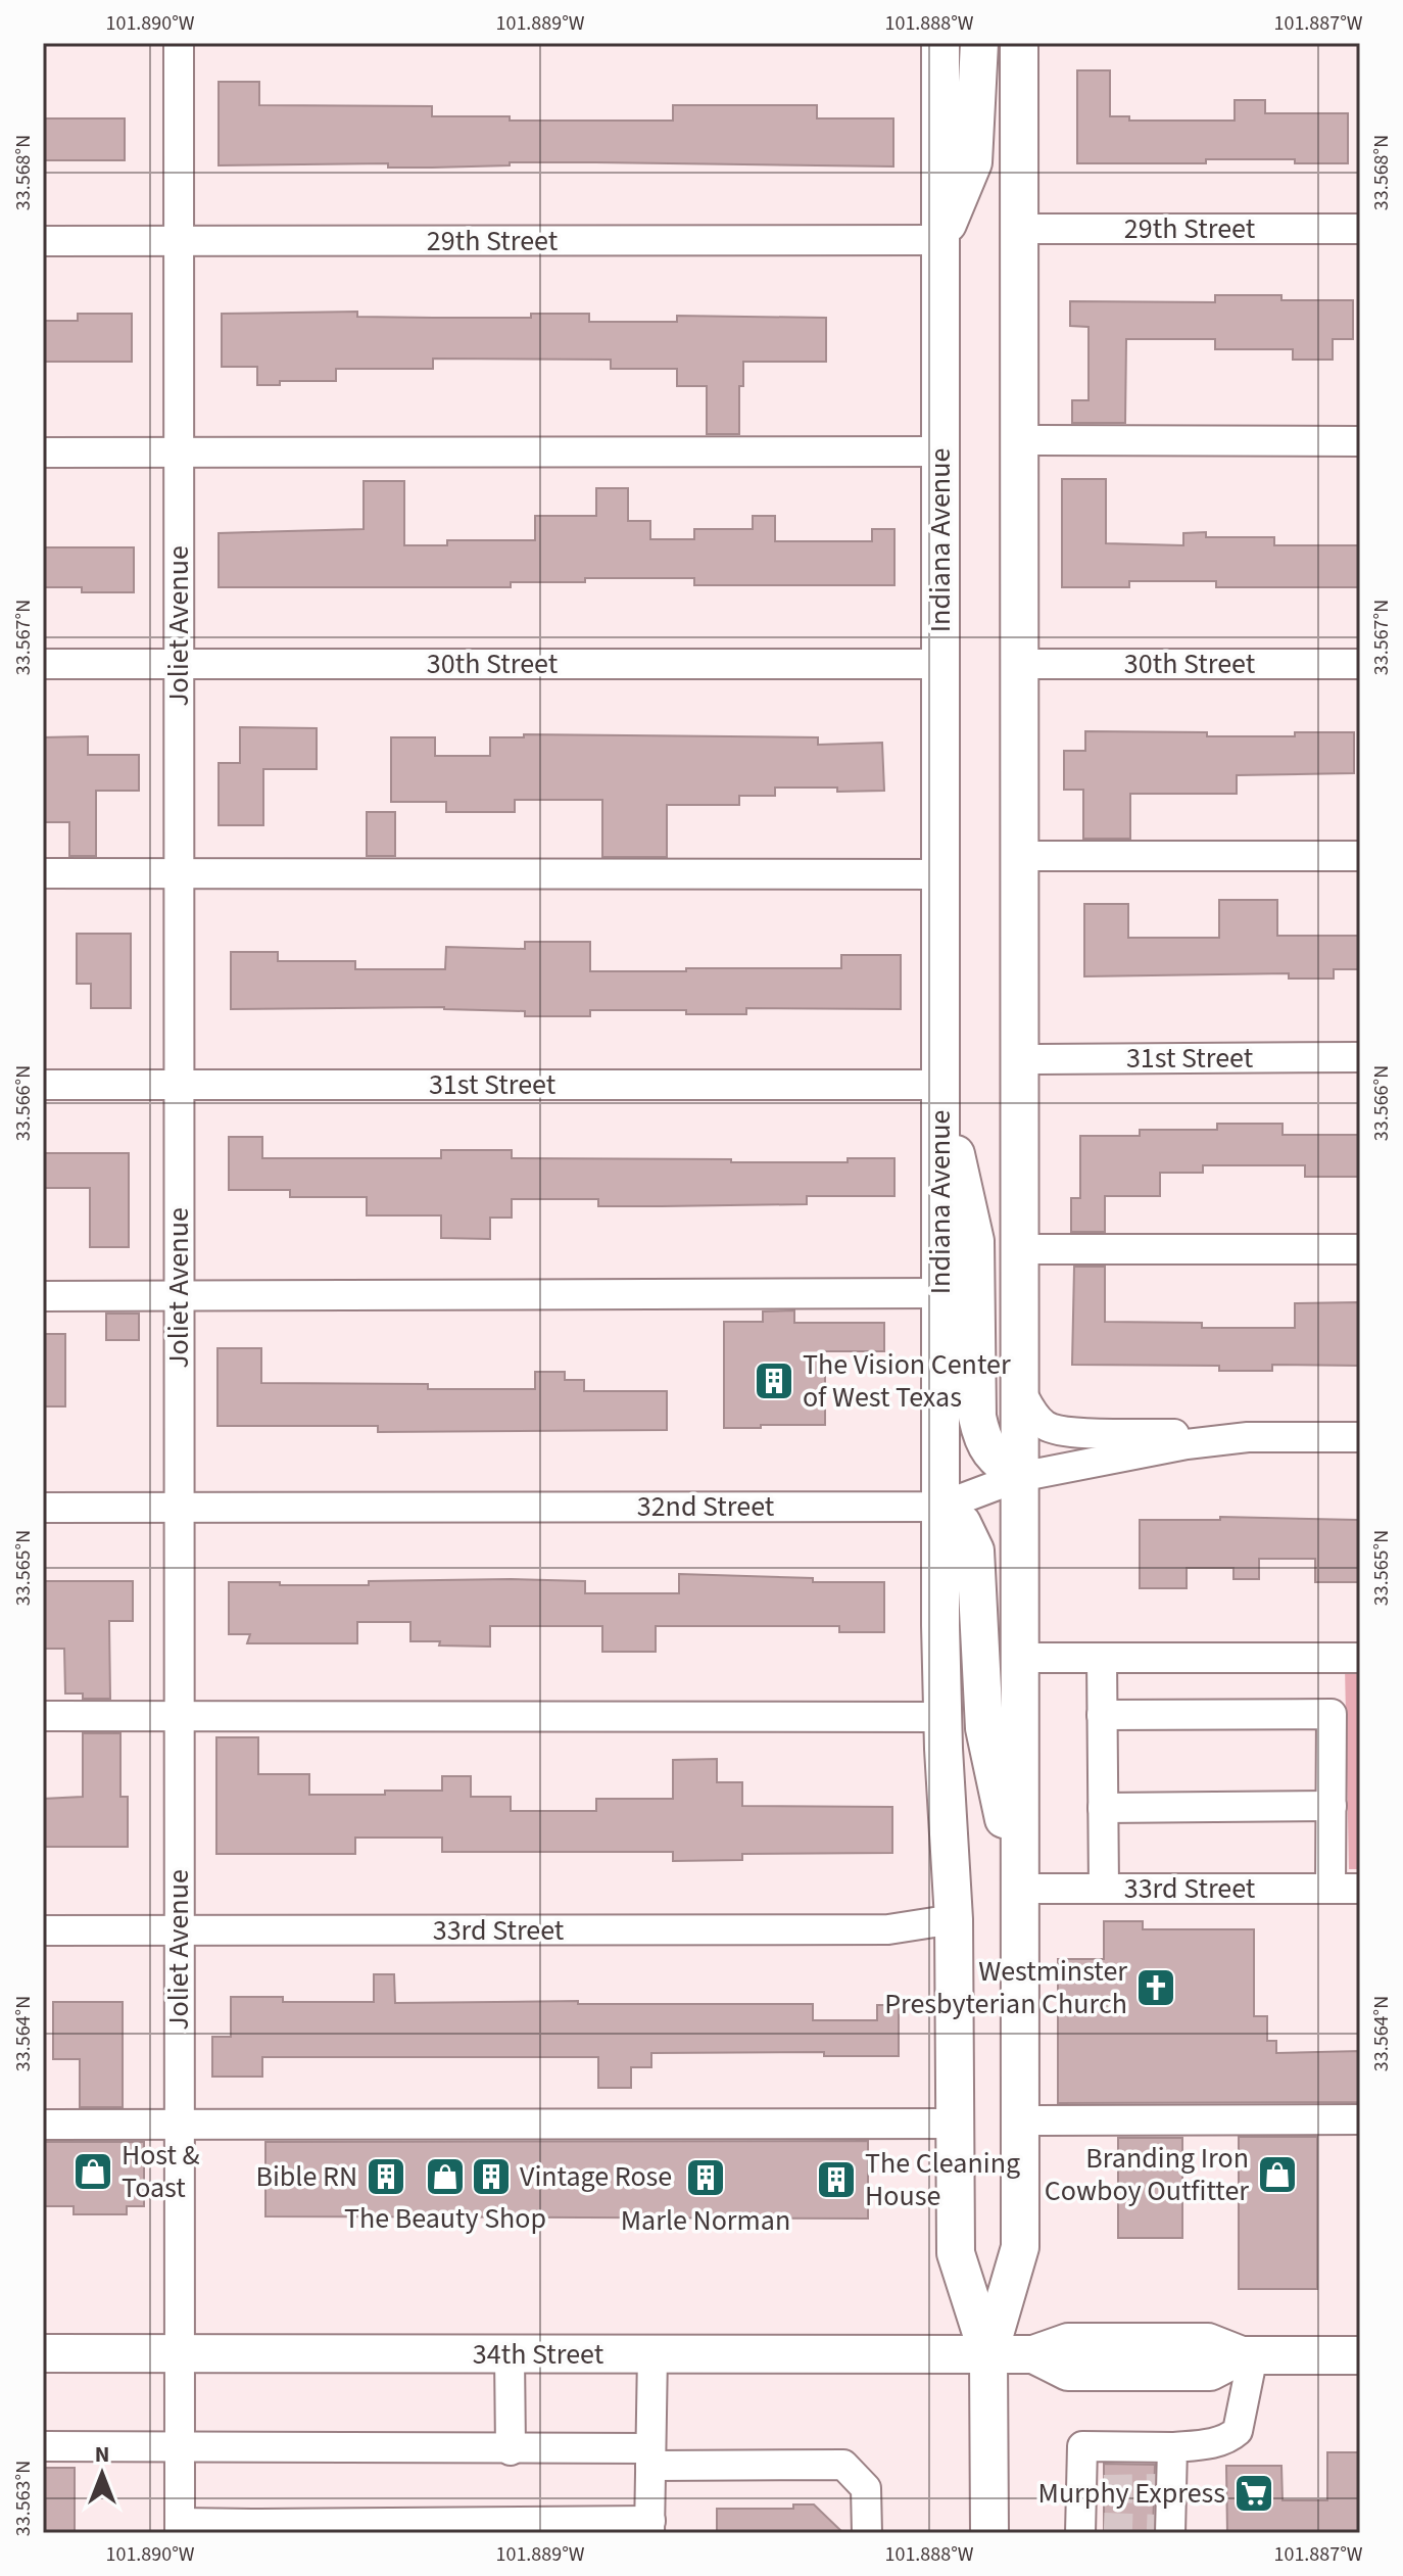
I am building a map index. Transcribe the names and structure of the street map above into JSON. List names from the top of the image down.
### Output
{
  "streets": {
    "main road": ["Indiana Avenue", "34th Street"],
    "street": [
      "29th Street",
      "Joliet Avenue",
      "30th Street",
      "31st Street",
      "32nd Street",
      "33rd Street"
    ]
  },
  "crossings": [
    ["29th Street", "Indiana Avenue"],
    ["29th Street", "Joliet Avenue"],
    ["Indiana Avenue", "30th Street"],
    ["Indiana Avenue", "31st Street"],
    ["Indiana Avenue", "32nd Street"],
    ["Indiana Avenue", "33rd Street"],
    ["Indiana Avenue", "34th Street"],
    ["Joliet Avenue", "30th Street"],
    ["Joliet Avenue", "31st Street"],
    ["Joliet Avenue", "32nd Street"],
    ["Joliet Avenue", "33rd Street"],
    ["Joliet Avenue", "34th Street"]
  ],
  "places": {
    "building": [
      "The Vision Center of West Texas",
      "Bible RN",
      "Vintage Rose",
      "Marle Norman",
      "The Cleaning House"
    ],
    "church": ["Westminster Presbyterian Church"],
    "shop": ["Host & Toast", "Branding Iron Cowboy Outfitter", "The Beauty Shop"],
    "supermarket": ["Murphy Express"]
  },
  "north": "top",
  "coordinates": [
    "101.890°W",
    "101.889°W",
    "101.888°W",
    "101.887°W",
    "33.568°N",
    "33.567°N",
    "33.566°N",
    "33.565°N",
    "33.564°N",
    "33.563°N"
  ]
}
